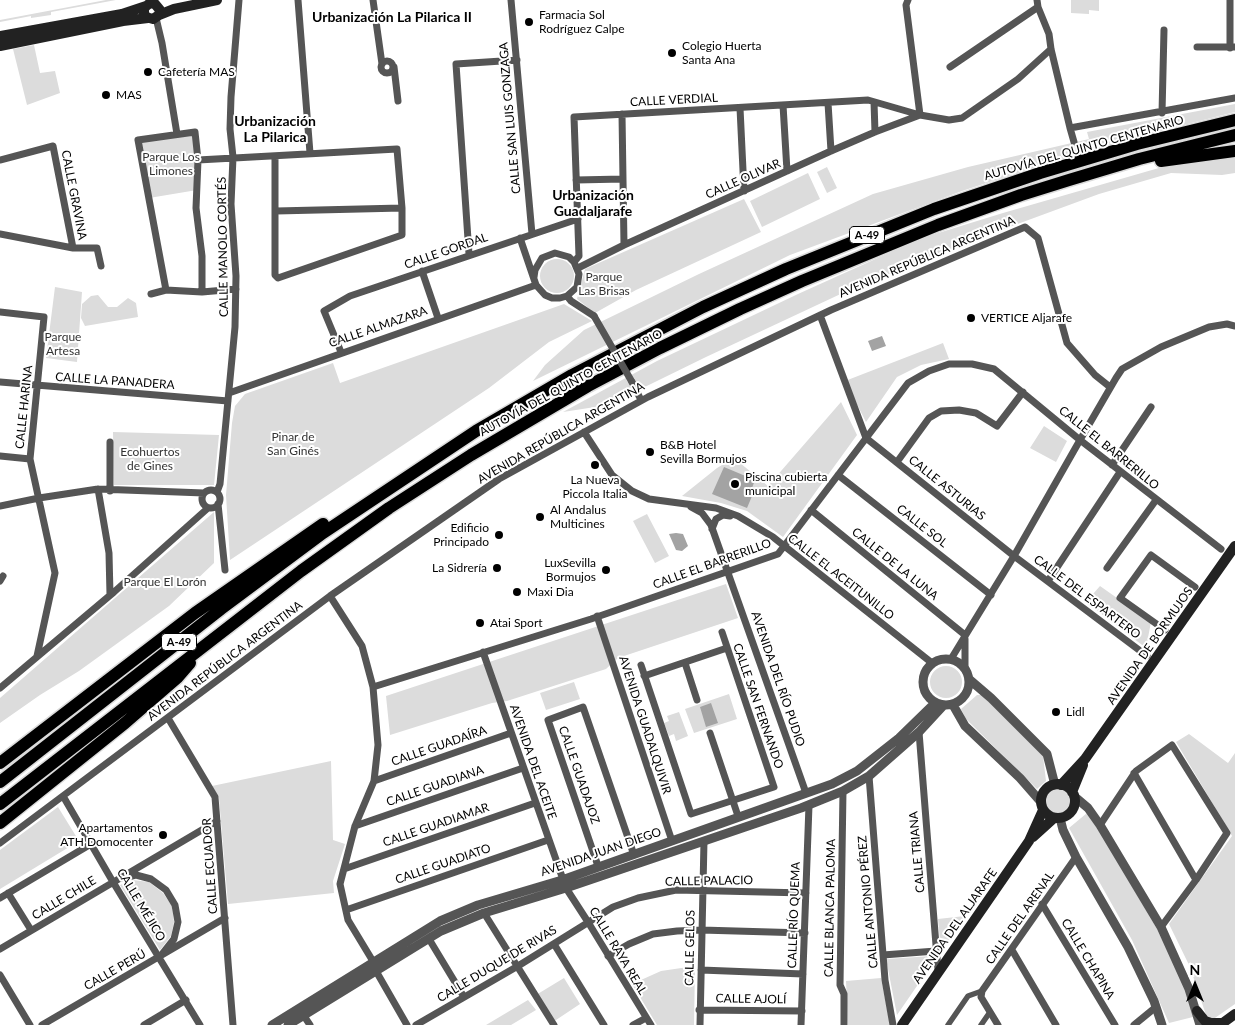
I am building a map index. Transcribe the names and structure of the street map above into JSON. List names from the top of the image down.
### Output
{
  "streets": {
    "highway": ["AUTOVÍA DEL QUINTO CENTENARIO", "A-49"],
    "main road": ["AVENIDA DE BORMUJOS", "AVENIDA DEL ALJARAFE"],
    "street": [
      "CALLE VERDIAL",
      "CALLE SAN LUIS GONZAGA",
      "CALLE OLIVAR",
      "CALLE GRAVINA",
      "CALLE MANOLO CORTÉS",
      "CALLE GORDAL",
      "AVENIDA REPÚBLICA ARGENTINA",
      "CALLE ALMAZARA",
      "CALLE LA PANADERA",
      "CALLE HARINA",
      "CALLE EL BARRERILLO",
      "CALLE ASTURIAS",
      "CALLE SOL",
      "CALLE DE LA LUNA",
      "CALLE EL ACEITUNILLO",
      "CALLE DEL ESPARTERO",
      "AVENIDA DEL RÍO PUDIO",
      "CALLE SAN FERNANDO",
      "AVENIDA GUADALQUIVIR",
      "CALLE GUADAÍRA",
      "AVENIDA DEL ACEITE",
      "CALLE GUADAJOZ",
      "CALLE GUADIANA",
      "CALLE GUADIAMAR",
      "AVENIDA JUAN DIEGO",
      "CALLE TRIANA",
      "CALLE GUADIATO",
      "CALLE ECUADOR",
      "CALLE PALACIO",
      "CALLE CHILE",
      "CALLE ANTONIO PÉREZ",
      "CALLE MÉJICO",
      "CALLE BLANCA PALOMA",
      "CALLE RÍO QUEMA",
      "CALLE DEL ARENAL",
      "CALLE GELOS",
      "CALLE RAYA REAL",
      "CALLE CHAPINA",
      "CALLE DUQUE DE RIVAS",
      "CALLE PERÚ",
      "CALLE AJOLÍ"
    ]
  },
  "crossings": [
    ["CALLE VERDIAL", "CALLE OLIVAR"],
    ["CALLE VERDIAL", "CALLE GORDAL"],
    ["CALLE VERDIAL", "CALLE ALMAZARA"],
    ["CALLE SAN LUIS GONZAGA", "CALLE GORDAL"],
    ["CALLE OLIVAR", "CALLE ALMAZARA"],
    ["CALLE MANOLO CORTÉS", "CALLE ALMAZARA"],
    ["CALLE MANOLO CORTÉS", "CALLE LA PANADERA"],
    ["CALLE GORDAL", "CALLE ALMAZARA"],
    ["AVENIDA REPÚBLICA ARGENTINA", "CALLE EL ACEITUNILLO"],
    ["AVENIDA REPÚBLICA ARGENTINA", "CALLE ECUADOR"],
    ["AVENIDA REPÚBLICA ARGENTINA", "CALLE MÉJICO"],
    ["CALLE ALMAZARA", "CALLE LA PANADERA"],
    ["CALLE LA PANADERA", "CALLE HARINA"],
    ["CALLE EL BARRERILLO", "CALLE ASTURIAS"],
    ["CALLE EL BARRERILLO", "CALLE SOL"],
    ["CALLE EL BARRERILLO", "CALLE DE LA LUNA"],
    ["CALLE EL BARRERILLO", "CALLE EL ACEITUNILLO"],
    ["CALLE EL BARRERILLO", "AVENIDA DEL RÍO PUDIO"],
    ["CALLE EL BARRERILLO", "AVENIDA GUADALQUIVIR"],
    ["CALLE EL BARRERILLO", "AVENIDA DEL ACEITE"],
    ["CALLE ASTURIAS", "CALLE DEL ESPARTERO"],
    ["CALLE EL ACEITUNILLO", "AVENIDA DEL RÍO PUDIO"],
    ["CALLE EL ACEITUNILLO", "AVENIDA JUAN DIEGO"],
    ["AVENIDA DE BORMUJOS", "AVENIDA DEL ALJARAFE"],
    ["AVENIDA DEL RÍO PUDIO", "AVENIDA JUAN DIEGO"],
    ["AVENIDA GUADALQUIVIR", "AVENIDA JUAN DIEGO"],
    ["CALLE GUADAÍRA", "AVENIDA DEL ACEITE"],
    ["AVENIDA DEL ACEITE", "CALLE GUADIANA"],
    ["AVENIDA DEL ACEITE", "CALLE GUADIAMAR"],
    ["AVENIDA DEL ACEITE", "AVENIDA JUAN DIEGO"],
    ["AVENIDA DEL ACEITE", "CALLE GUADIATO"],
    ["AVENIDA DEL ACEITE", "CALLE RAYA REAL"],
    ["CALLE GUADAJOZ", "AVENIDA JUAN DIEGO"],
    ["AVENIDA JUAN DIEGO", "CALLE TRIANA"],
    ["AVENIDA JUAN DIEGO", "CALLE ANTONIO PÉREZ"],
    ["AVENIDA JUAN DIEGO", "CALLE BLANCA PALOMA"],
    ["AVENIDA JUAN DIEGO", "CALLE RÍO QUEMA"],
    ["AVENIDA JUAN DIEGO", "CALLE GELOS"],
    ["AVENIDA JUAN DIEGO", "CALLE RAYA REAL"],
    ["CALLE TRIANA", "AVENIDA DEL ALJARAFE"],
    ["CALLE ECUADOR", "CALLE CHILE"],
    ["CALLE ECUADOR", "CALLE PERÚ"],
    ["CALLE PALACIO", "CALLE RÍO QUEMA"],
    ["CALLE PALACIO", "CALLE GELOS"],
    ["CALLE PALACIO", "CALLE RAYA REAL"],
    ["CALLE PALACIO", "CALLE DUQUE DE RIVAS"],
    ["CALLE CHILE", "CALLE MÉJICO"],
    ["CALLE MÉJICO", "CALLE PERÚ"],
    ["CALLE RÍO QUEMA", "CALLE AJOLÍ"],
    ["CALLE DEL ARENAL", "CALLE CHAPINA"],
    ["CALLE GELOS", "CALLE AJOLÍ"],
    ["CALLE RAYA REAL", "CALLE DUQUE DE RIVAS"]
  ],
  "districts": ["Urbanización La Pilarica II", "Urbanización La Pilarica", "Urbanización Guadaljarafe"],
  "parks": [
    "Parque Los Limones",
    "Parque Las Brisas",
    "Parque Artesa",
    "Pinar de San Ginés",
    "Ecohuertos de Gines",
    "Parque El Lorón"
  ],
  "places": [
    "Farmacia Sol Rodríguez Calpe",
    "Colegio Huerta Santa Ana",
    "Cafetería MAS",
    "MAS",
    "VERTICE Aljarafe",
    "B&B Hotel Sevilla Bormujos",
    "La Nueva Piccola Italia",
    "Piscina cubierta municipal",
    "Al Andalus Multicines",
    "Edificio Principado",
    "La Sidrería",
    "LuxSevilla Bormujos",
    "Maxi Dia",
    "Atai Sport",
    "Lidl",
    "Apartamentos ATH Domocenter"
  ],
  "north": "top"
}
